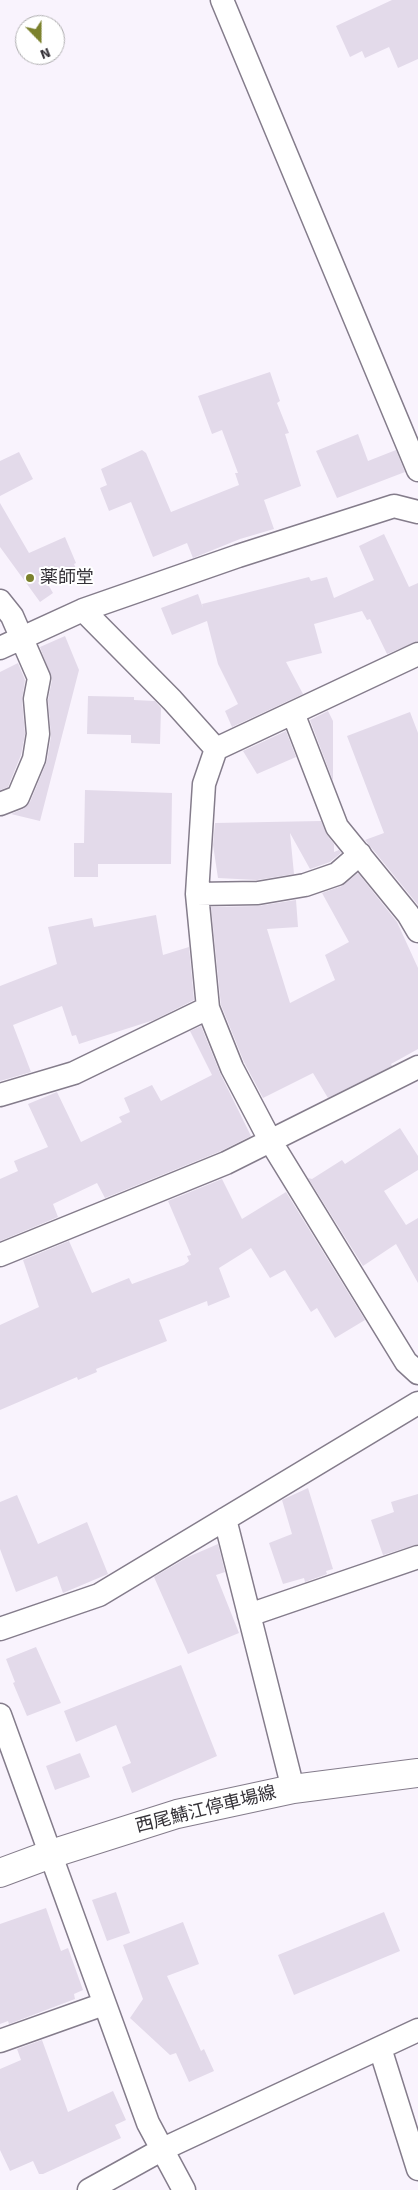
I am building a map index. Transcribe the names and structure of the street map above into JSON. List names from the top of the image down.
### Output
{
  "streets": {
    "main road": ["西尾鯖江停車場線"]
  },
  "places": ["薬師堂"],
  "north": "bottom"
}
